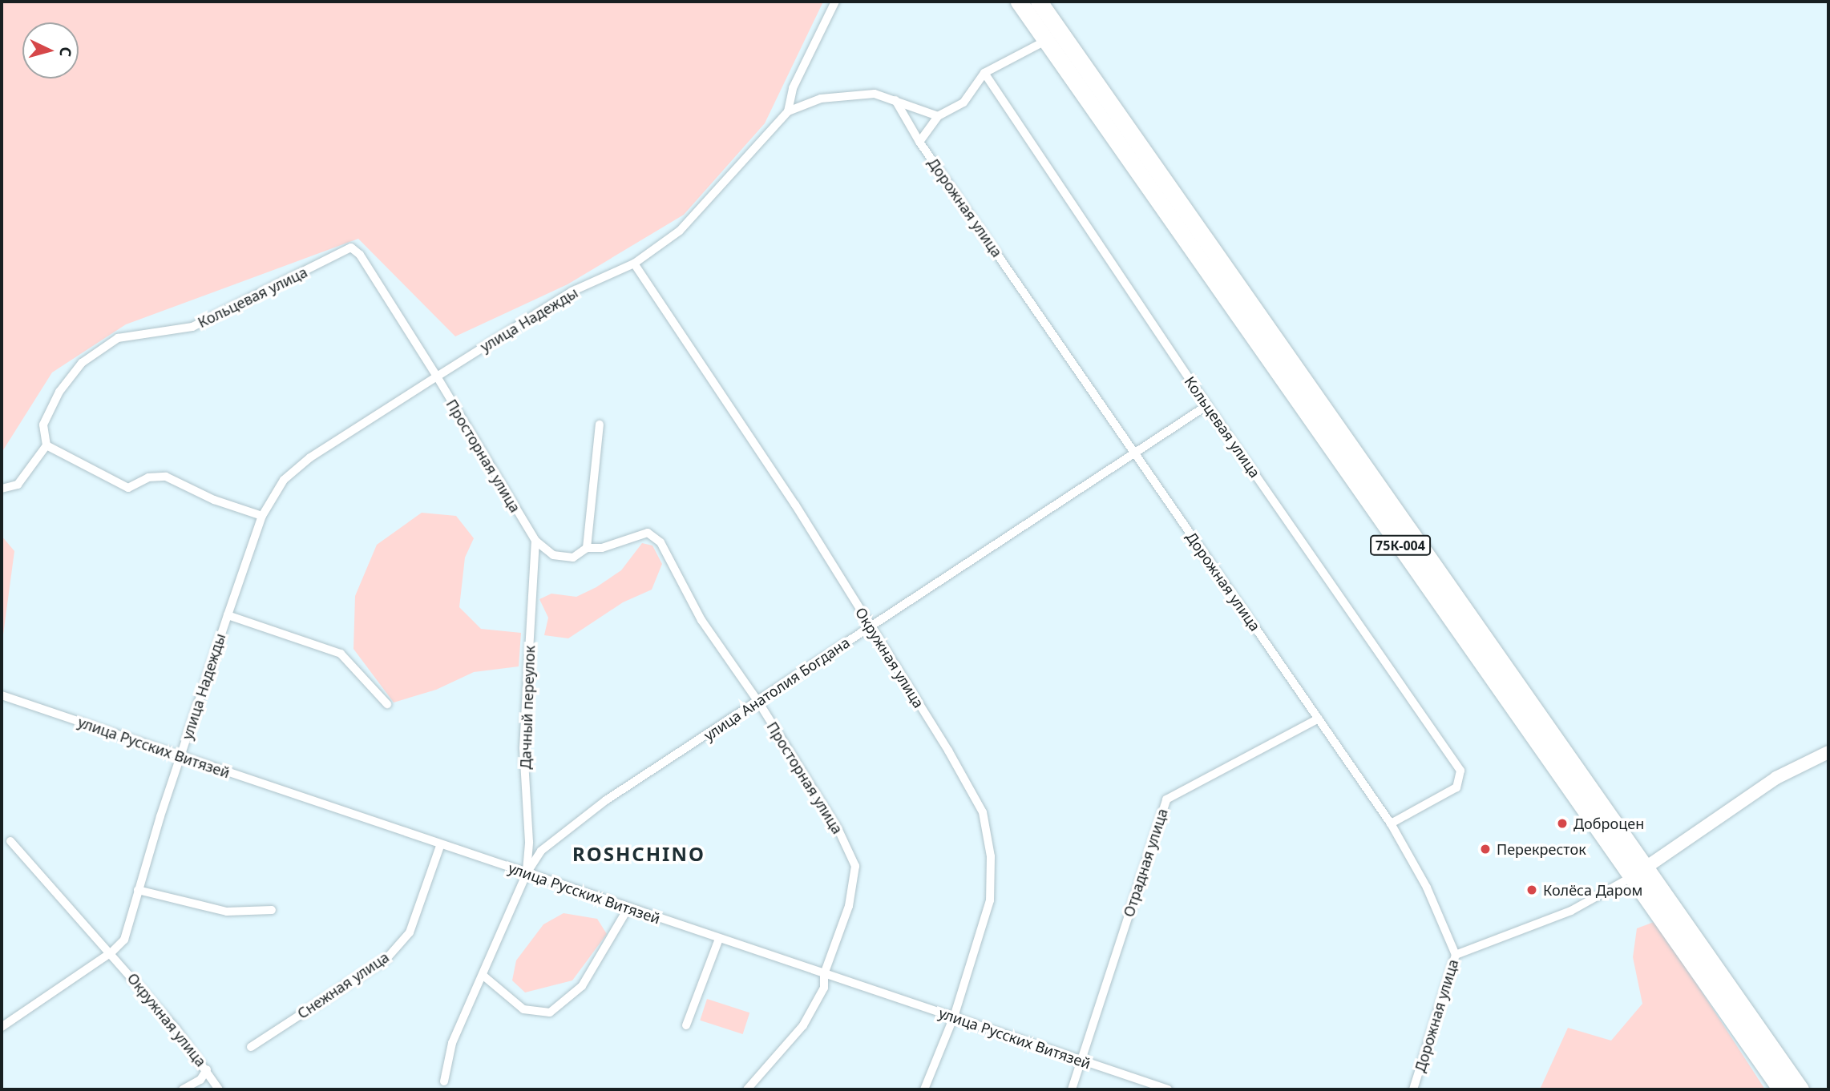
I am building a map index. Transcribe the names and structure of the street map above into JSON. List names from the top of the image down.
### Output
{
  "streets": {
    "highway": ["75К-004"],
    "street": [
      "Дорожная улица",
      "Кольцевая улица",
      "улица Надежды",
      "Просторная улица",
      "Окружная улица",
      "улица Анатолия Богдана",
      "Дачный переулок",
      "улица Русских Витязей",
      "Отрадная улица",
      "Снежная улица"
    ]
  },
  "crossings": [
    ["Дорожная улица", "Кольцевая улица"],
    ["Дорожная улица", "улица Надежды"],
    ["Дорожная улица", "улица Анатолия Богдана"],
    ["Дорожная улица", "Отрадная улица"],
    ["Кольцевая улица", "Просторная улица"],
    ["Кольцевая улица", "улица Анатолия Богдана"],
    ["улица Надежды", "Просторная улица"],
    ["улица Надежды", "Окружная улица"],
    ["улица Надежды", "улица Русских Витязей"],
    ["Просторная улица", "улица Анатолия Богдана"],
    ["Просторная улица", "Дачный переулок"],
    ["Просторная улица", "улица Русских Витязей"],
    ["Окружная улица", "улица Анатолия Богдана"],
    ["Окружная улица", "улица Русских Витязей"],
    ["улица Анатолия Богдана", "Дачный переулок"],
    ["улица Анатолия Богдана", "улица Русских Витязей"],
    ["Дачный переулок", "улица Русских Витязей"],
    ["улица Русских Витязей", "Отрадная улица"],
    ["улица Русских Витязей", "Снежная улица"]
  ],
  "districts": ["ROSHCHINO"],
  "places": ["Доброцен", "Перекресток", "Колёса Даром"],
  "north": "right"
}
